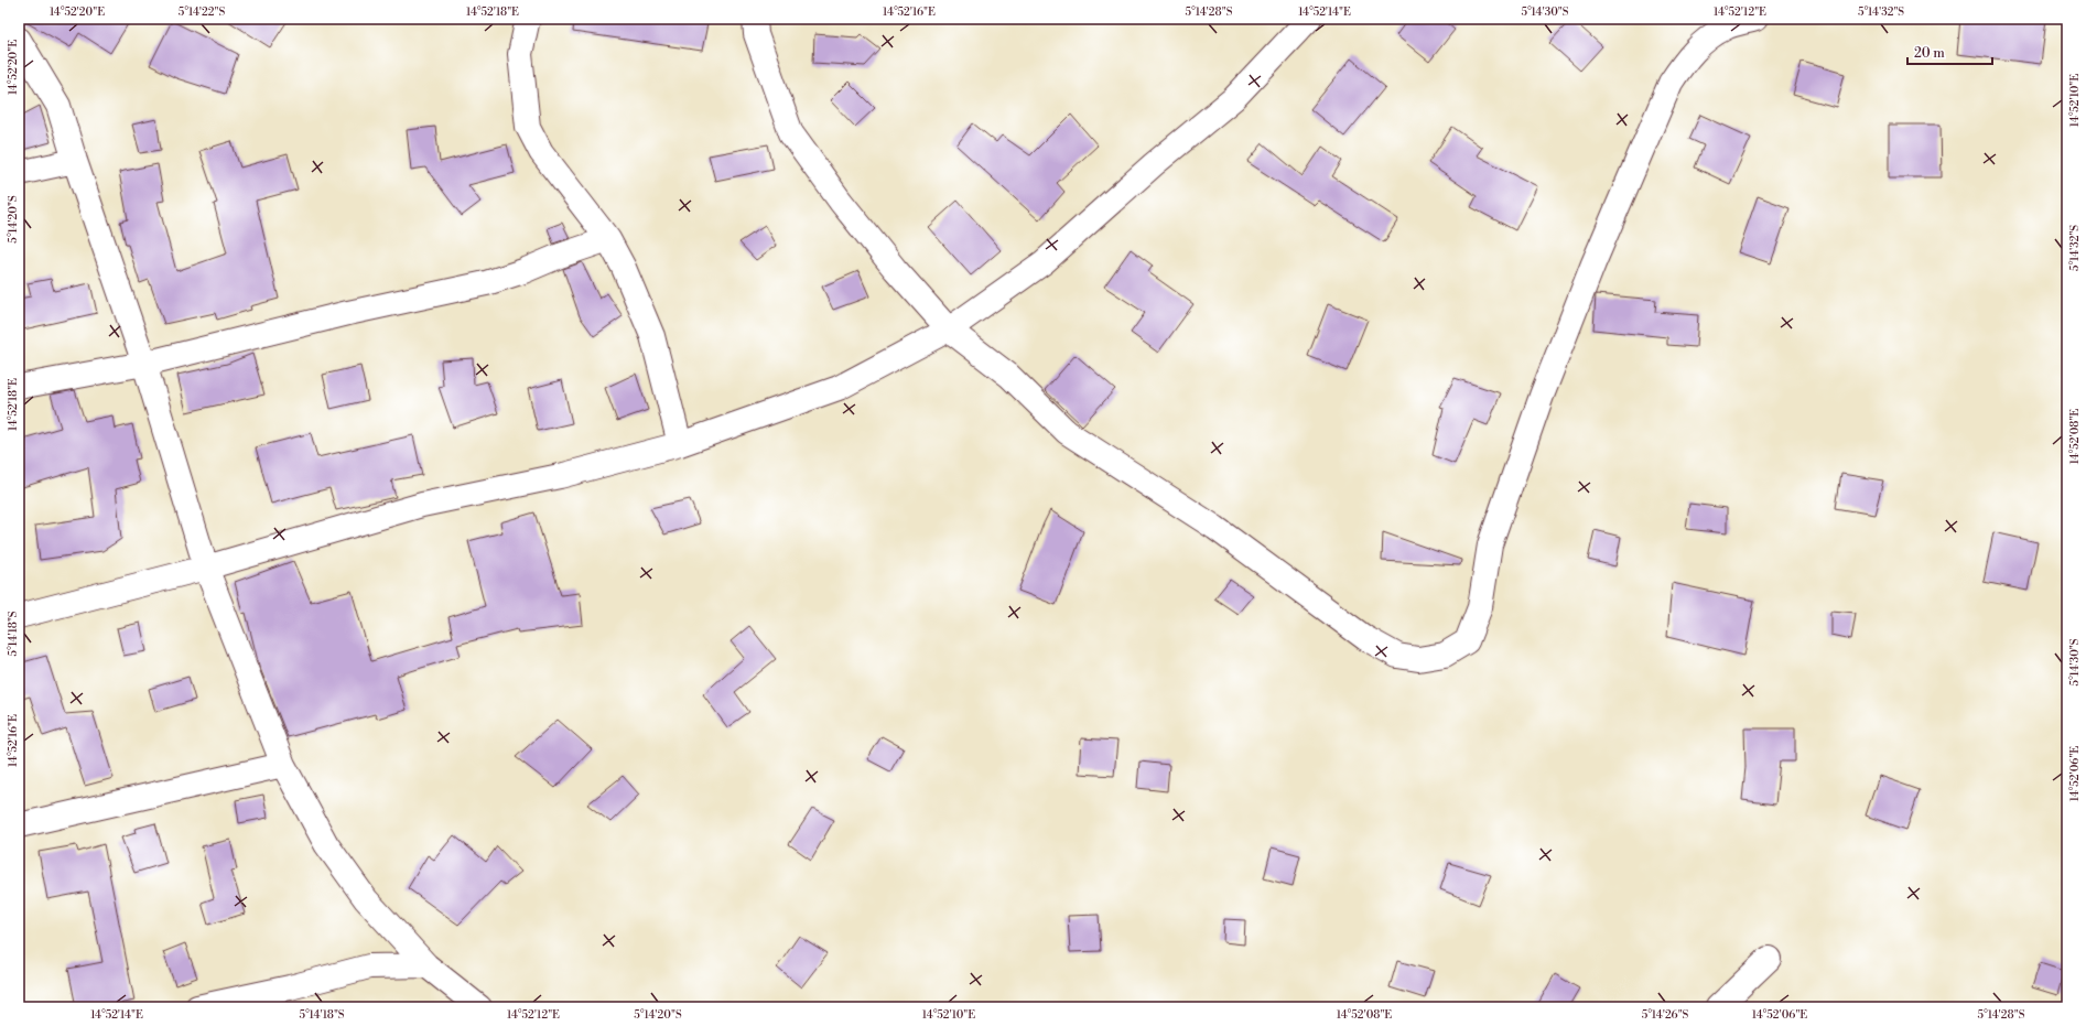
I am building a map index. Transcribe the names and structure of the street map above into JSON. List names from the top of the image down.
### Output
{
  "scale_bar": "20 m",
  "coordinates": [
    "14°52'20\"E",
    "5°14'22\"S",
    "14°52'18\"E",
    "14°52'16\"E",
    "5°14'28\"S",
    "14°52'14\"E",
    "5°14'30\"S",
    "14°52'12\"E",
    "5°14'32\"S",
    "14°52'10\"E",
    "5°14'20\"S",
    "14°52'08\"E",
    "5°14'18\"S",
    "14°52'06\"E",
    "5°14'26\"S"
  ]
}
